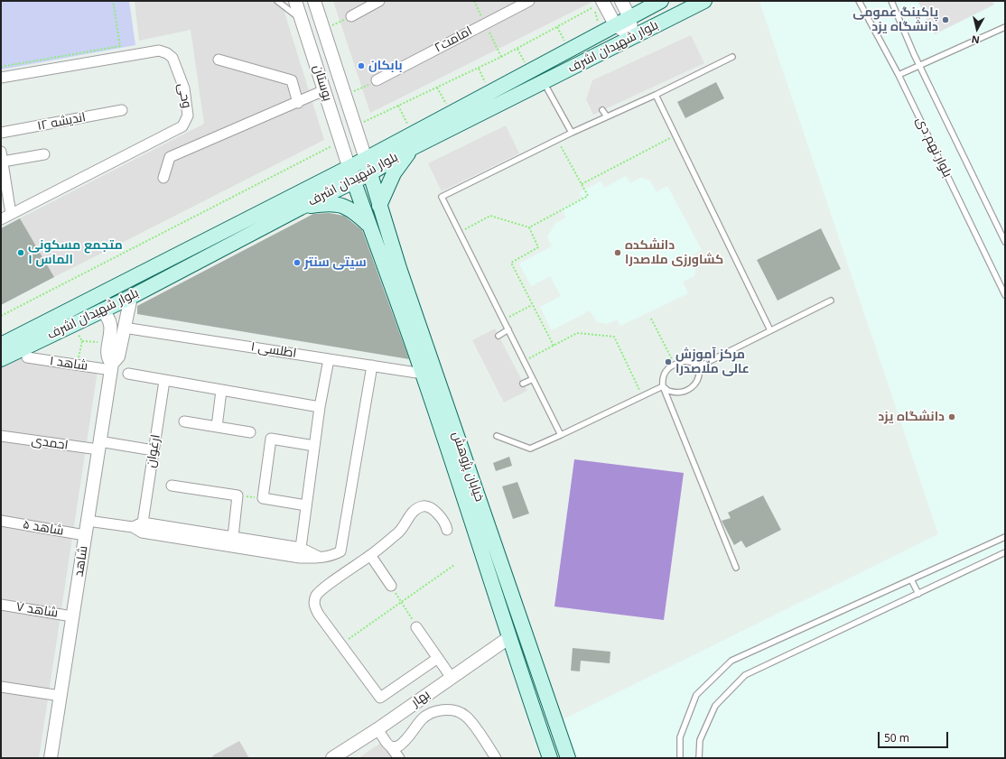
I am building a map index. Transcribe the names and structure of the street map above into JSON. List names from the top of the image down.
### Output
{
  "streets": {
    "main road": ["بلوار شهیدان اشرف", "خیابان پژوهش"],
    "street": [
      "امامت۲",
      "بوستان",
      "وحی",
      "اندیشه ۱۲",
      "اطلسی ۱",
      "شاهد ۱",
      "احمدی",
      "ارغوان",
      "شاهد ۵",
      "شاهد",
      "شاهد ۷",
      "بهار"
    ],
    "lane": ["بلوار نهم دی"]
  },
  "crossings": [
    ["بلوار شهیدان اشرف", "بوستان"],
    ["بلوار شهیدان اشرف", "خیابان پژوهش"],
    ["بلوار شهیدان اشرف", "شاهد"],
    ["بوستان", "خیابان پژوهش"],
    ["اطلسی ۱", "خیابان پژوهش"],
    ["اطلسی ۱", "شاهد"],
    ["شاهد ۱", "شاهد"],
    ["احمدی", "ارغوان"],
    ["احمدی", "شاهد"],
    ["خیابان پژوهش", "بهار"],
    ["شاهد ۵", "شاهد"],
    ["شاهد", "شاهد ۷"]
  ],
  "places": [
    "پاکینگ عمومی دانشگاه یزد",
    "بابکان",
    "متجمع مسکونی الماس ۱",
    "دانشکده کشاورزی ملاصدرا",
    "سیتی سنتر",
    "مرکز آموزش عالی ملّاصدرا",
    "دانشگاه یزد"
  ],
  "scale_bar": "50 m",
  "north": "bottom"
}
